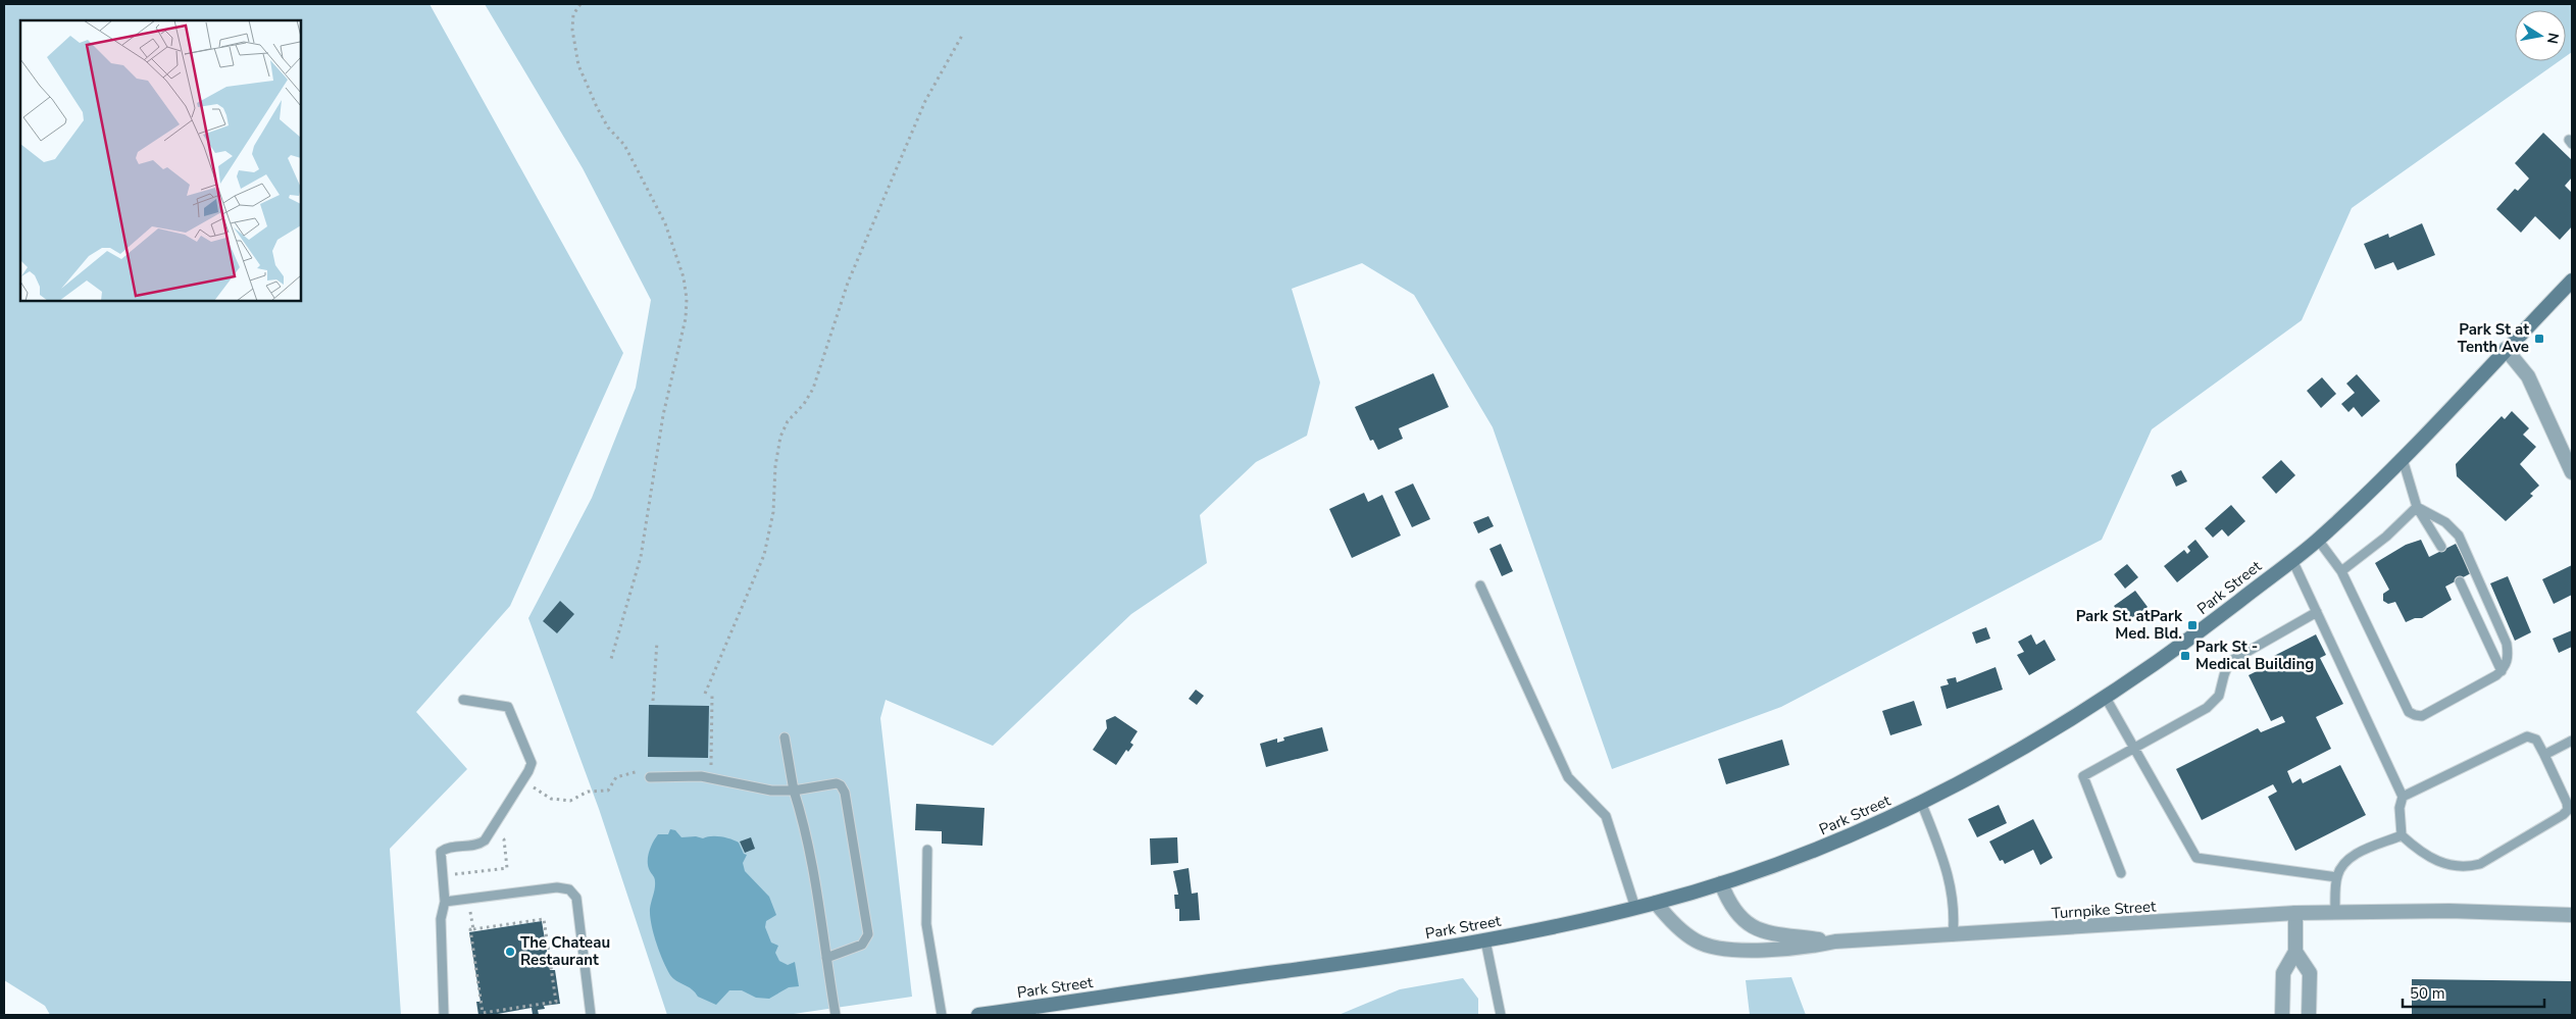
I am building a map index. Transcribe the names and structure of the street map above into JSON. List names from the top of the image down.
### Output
{
  "streets": {
    "main road": ["Park Street"],
    "street": ["Turnpike Street"]
  },
  "crossings": [
    ["Park Street", "Turnpike Street"]
  ],
  "places": {
    "transit": ["Park St at Tenth Ave", "Park St. atPark Med. Bld.", "Park St - Medical Building"],
    "other": ["The Chateau Restaurant"]
  },
  "scale_bar": "50 m",
  "north": "right"
}
